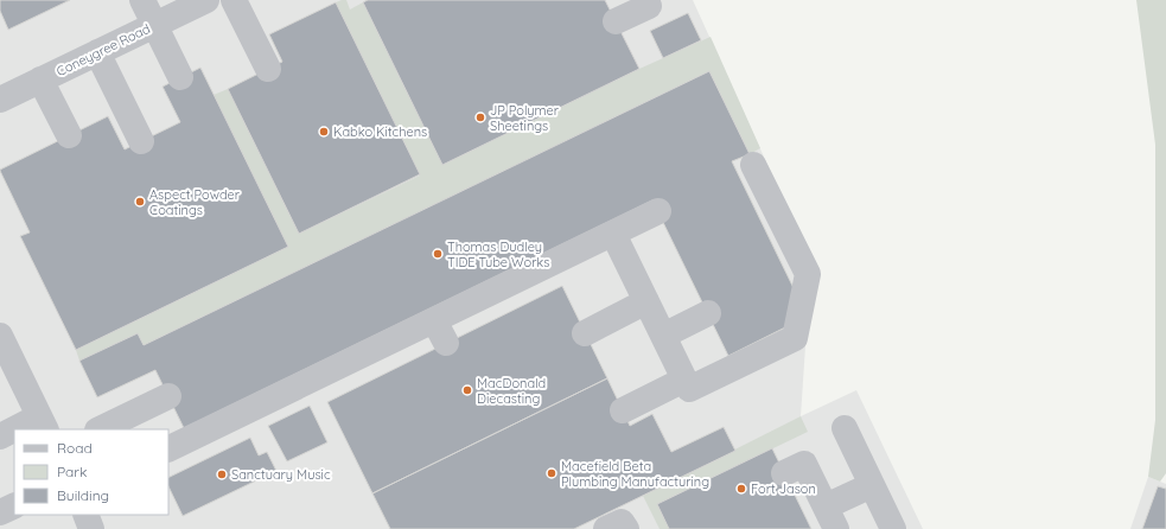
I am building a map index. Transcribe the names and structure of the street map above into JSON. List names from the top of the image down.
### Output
{
  "streets": {
    "street": ["Coneygree Road"]
  },
  "places": [
    "JP Polymer Sheetings",
    "Kabko Kitchens",
    "Aspect Powder Coatings",
    "Thomas Dudley TIDE Tube Works",
    "MacDonald Diecasting",
    "Macefield Beta Plumbing Manufacturing",
    "Sanctuary Music",
    "Fort Jason"
  ],
  "legend": ["Road", "Park", "Building"]
}
